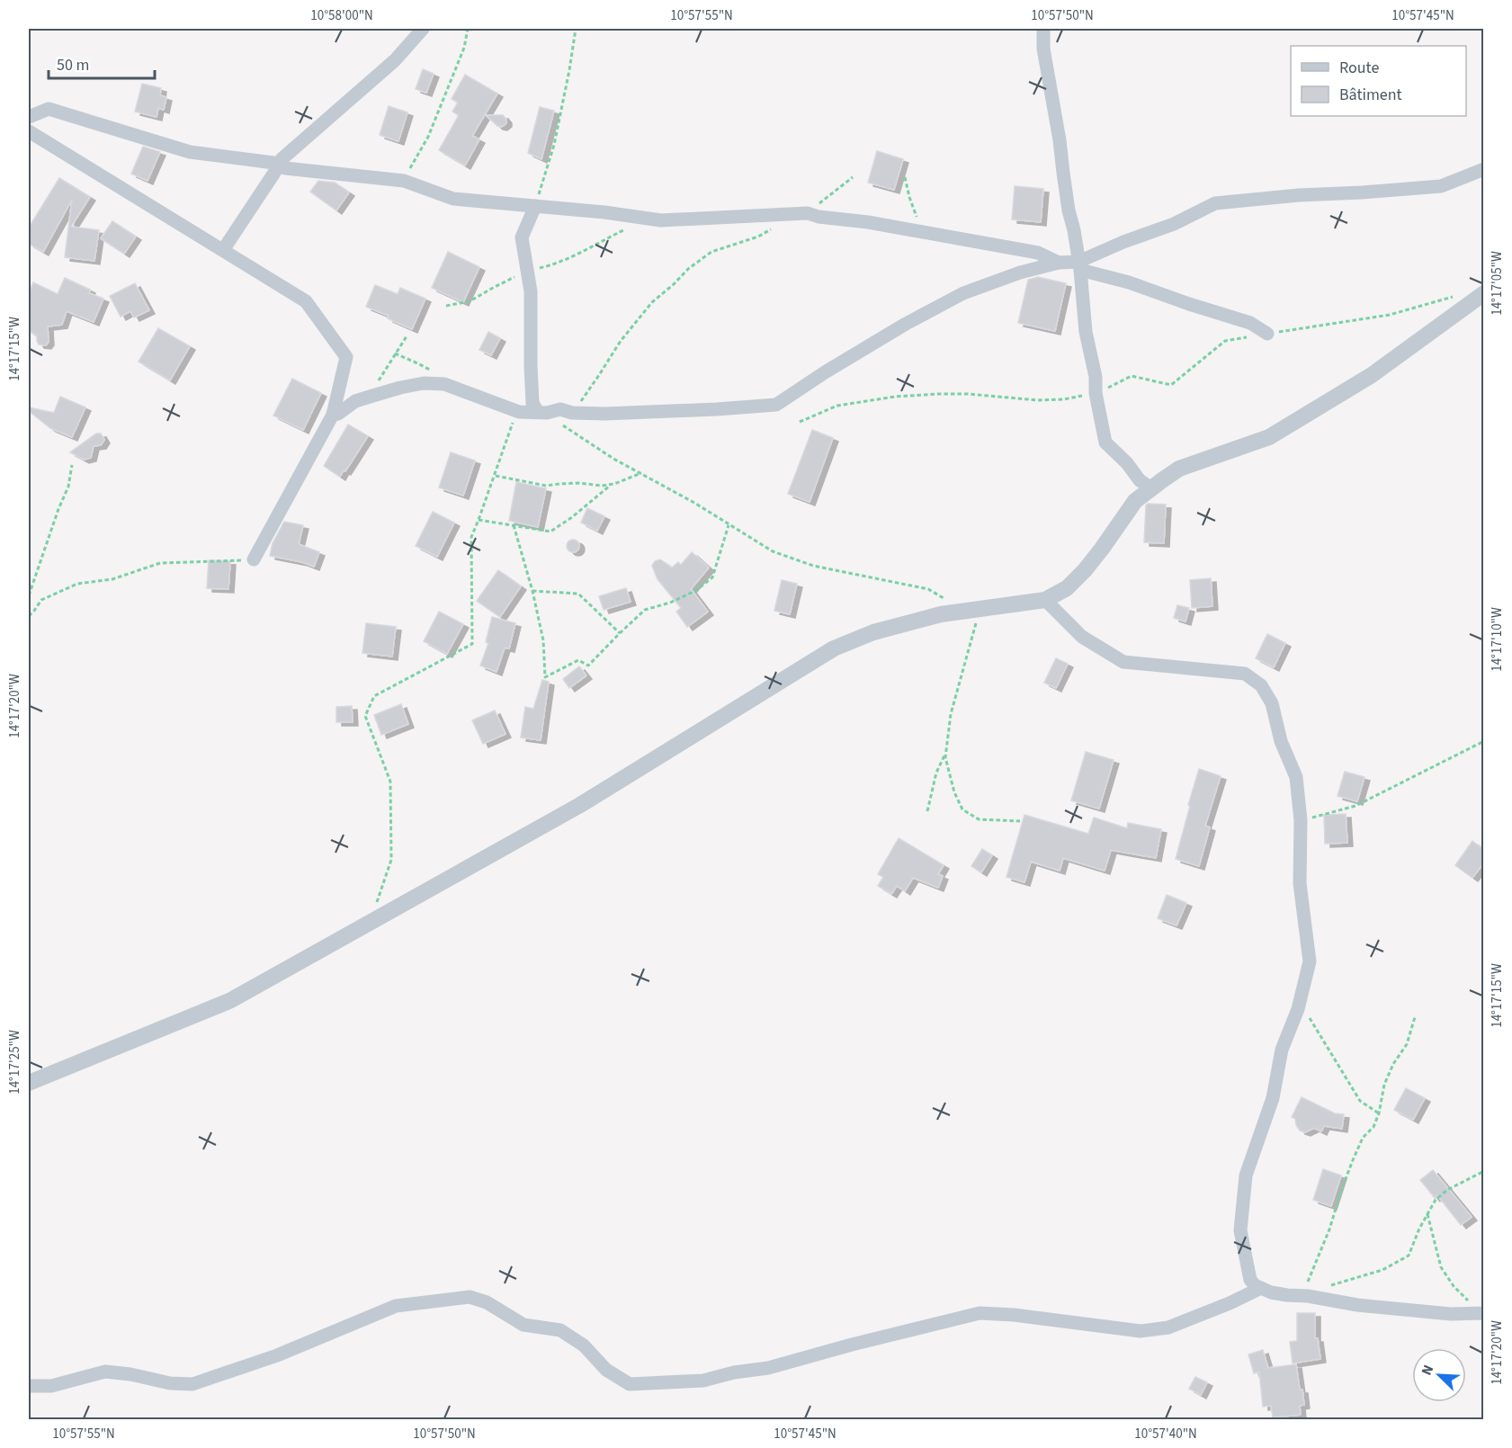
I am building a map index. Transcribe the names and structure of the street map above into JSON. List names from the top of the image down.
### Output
{
  "legend": ["Route", "Bâtiment"],
  "scale_bar": "50 m",
  "north": "top left",
  "coordinates": [
    "10°58'00\"N",
    "10°57'55\"N",
    "10°57'50\"N",
    "10°57'45\"N",
    "14°17'05\"W",
    "14°17'15\"W",
    "14°17'10\"W",
    "14°17'20\"W",
    "14°17'25\"W",
    "10°57'40\"N"
  ]
}
